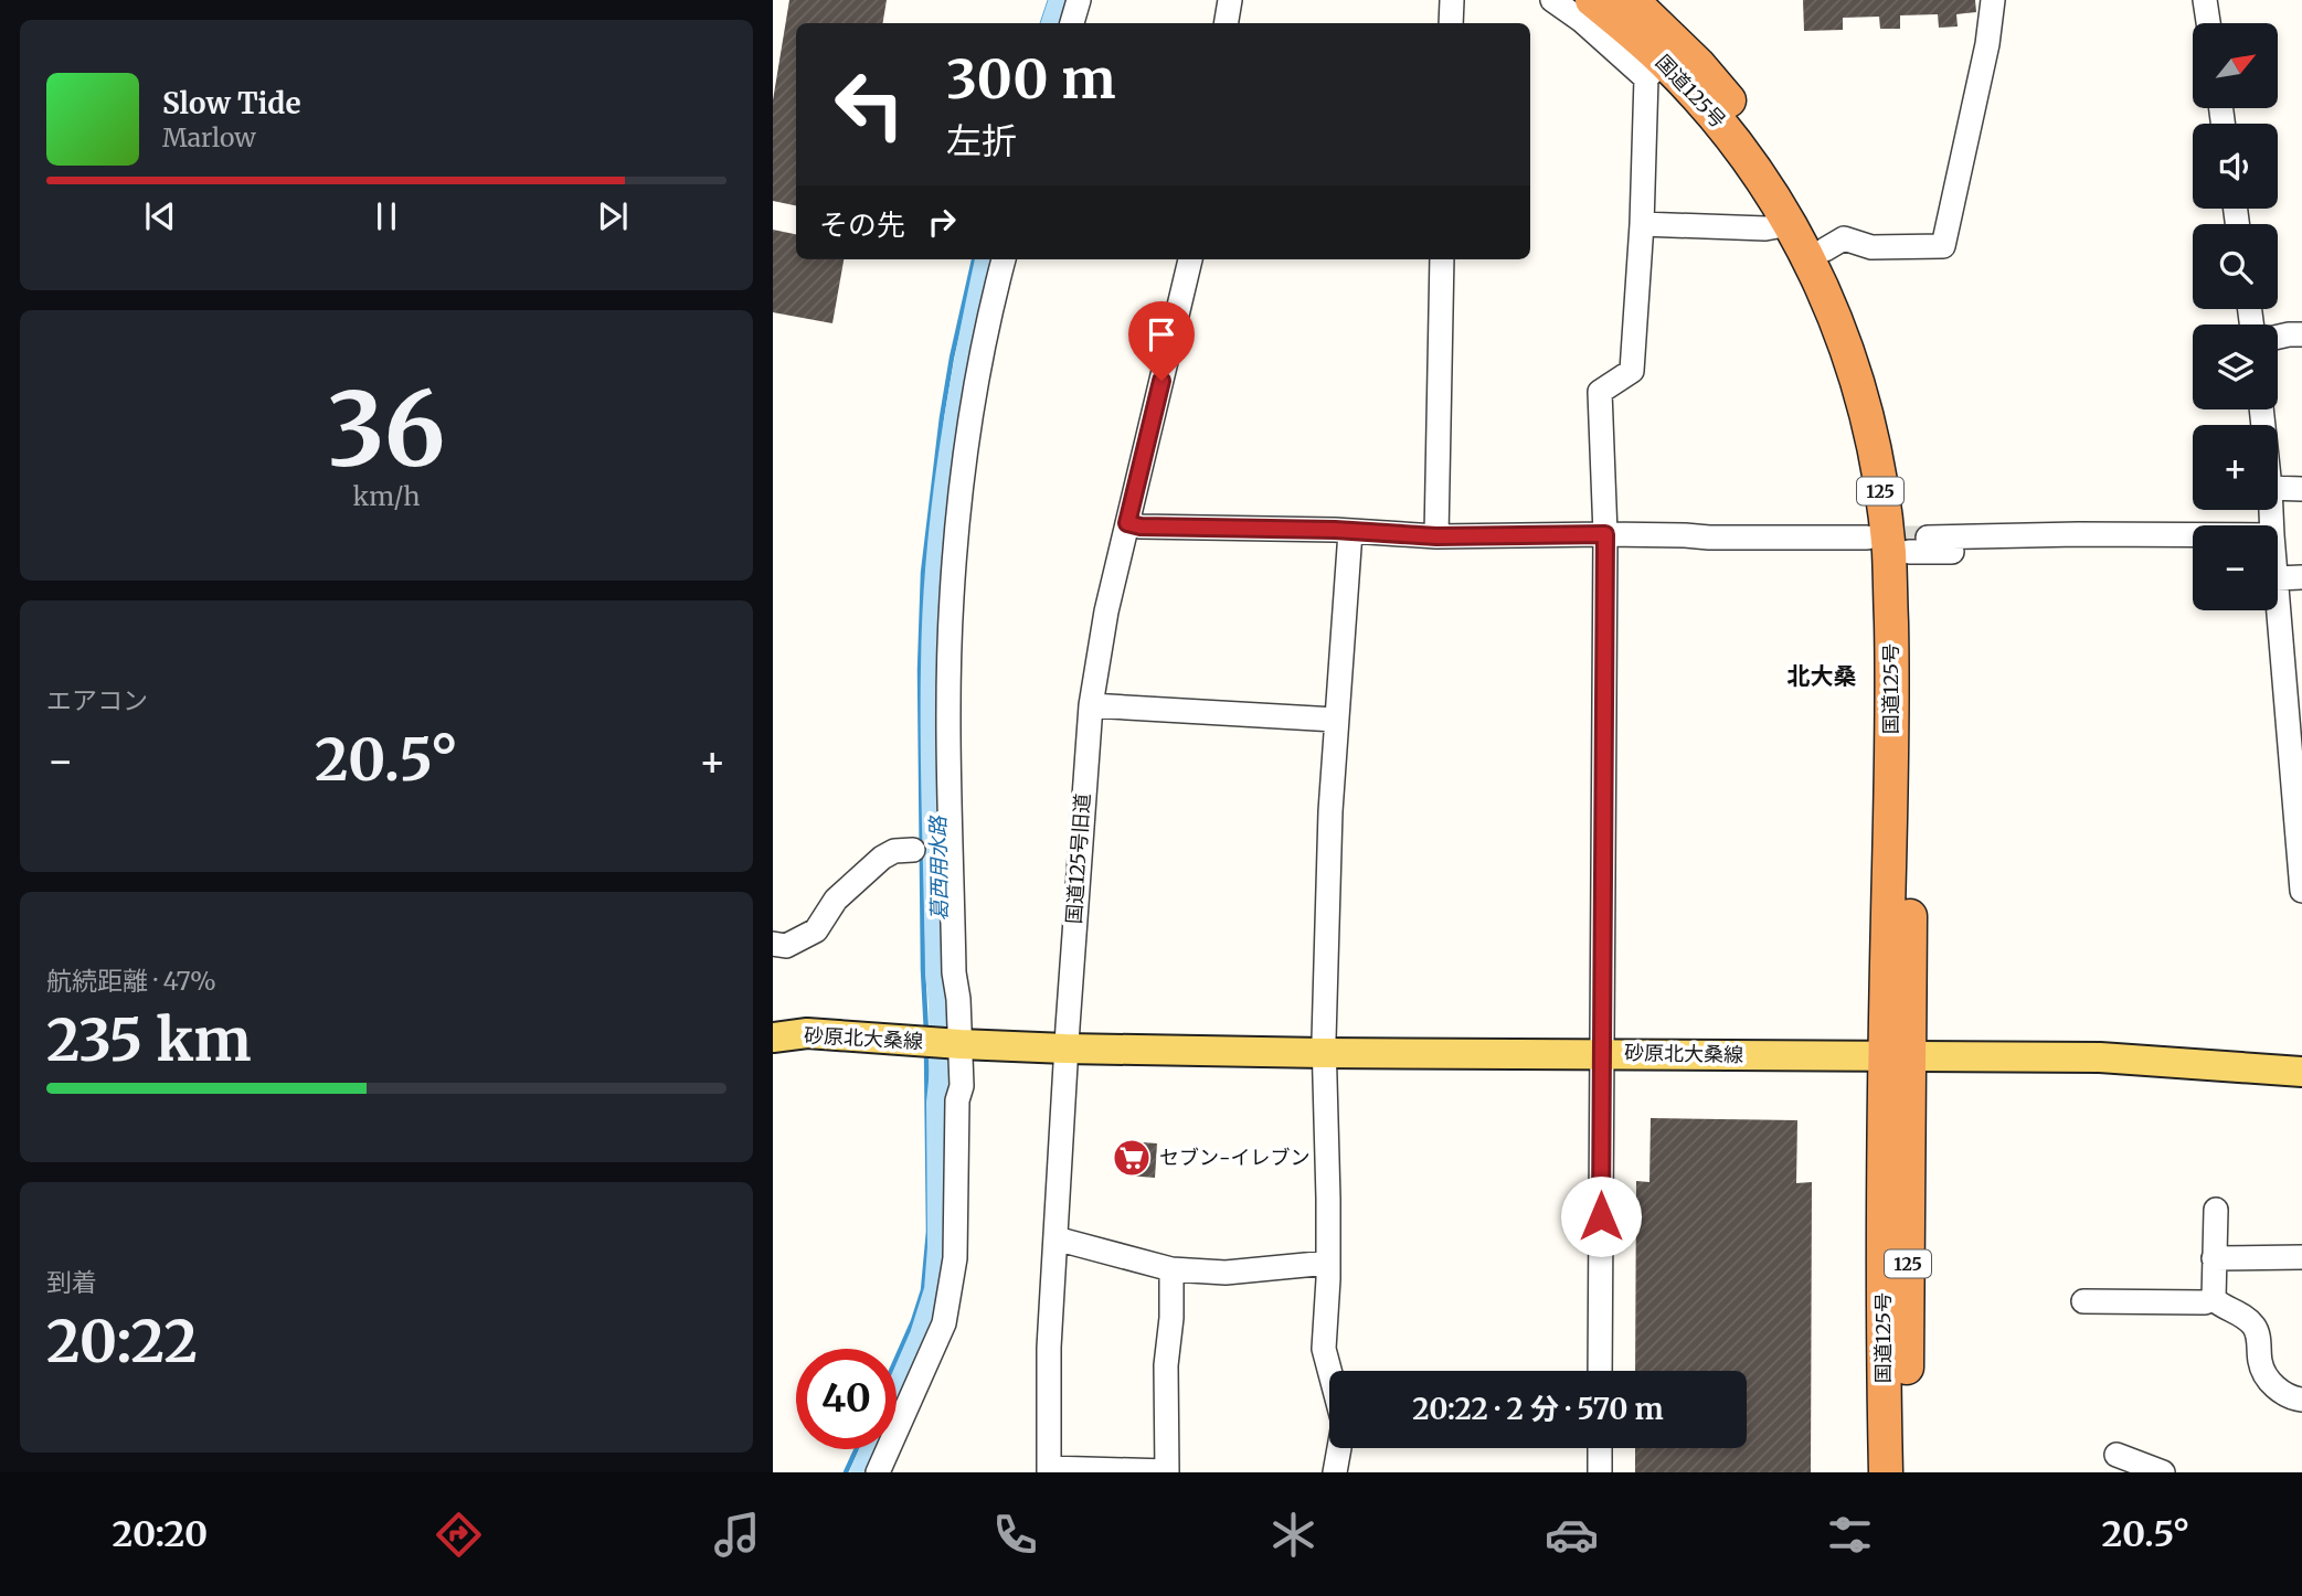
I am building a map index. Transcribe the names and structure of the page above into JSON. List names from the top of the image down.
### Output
{
  "streets": {
    "highway": ["国道125号", "125"],
    "main road": ["砂原北大桑線"],
    "street": ["国道125号旧道"]
  },
  "crossings": [
    ["国道125号", "砂原北大桑線"],
    ["国道125号旧道", "砂原北大桑線"]
  ],
  "districts": ["北大桑"],
  "water": ["葛西用水路"],
  "places": {
    "supermarket": ["セブン-イレブン"]
  },
  "north": "top right",
  "page": {
    "map_buttons": ["+", "−"],
    "turn": ["300 m", "左折"],
    "song": ["Slow Tide", "Marlow"],
    "then": "その先",
    "tile": [
      ["36", "km/h"],
      "エアコン",
      ["航続距離 · 47%", "235 km"],
      ["到着", "20:22"]
    ],
    "heat": ["−", "20.5°", "+"],
    "limit": "40",
    "trip": "20:22 · 2 分 · 570 m",
    "tabs": ["20:20", "20.5°"]
  }
}
